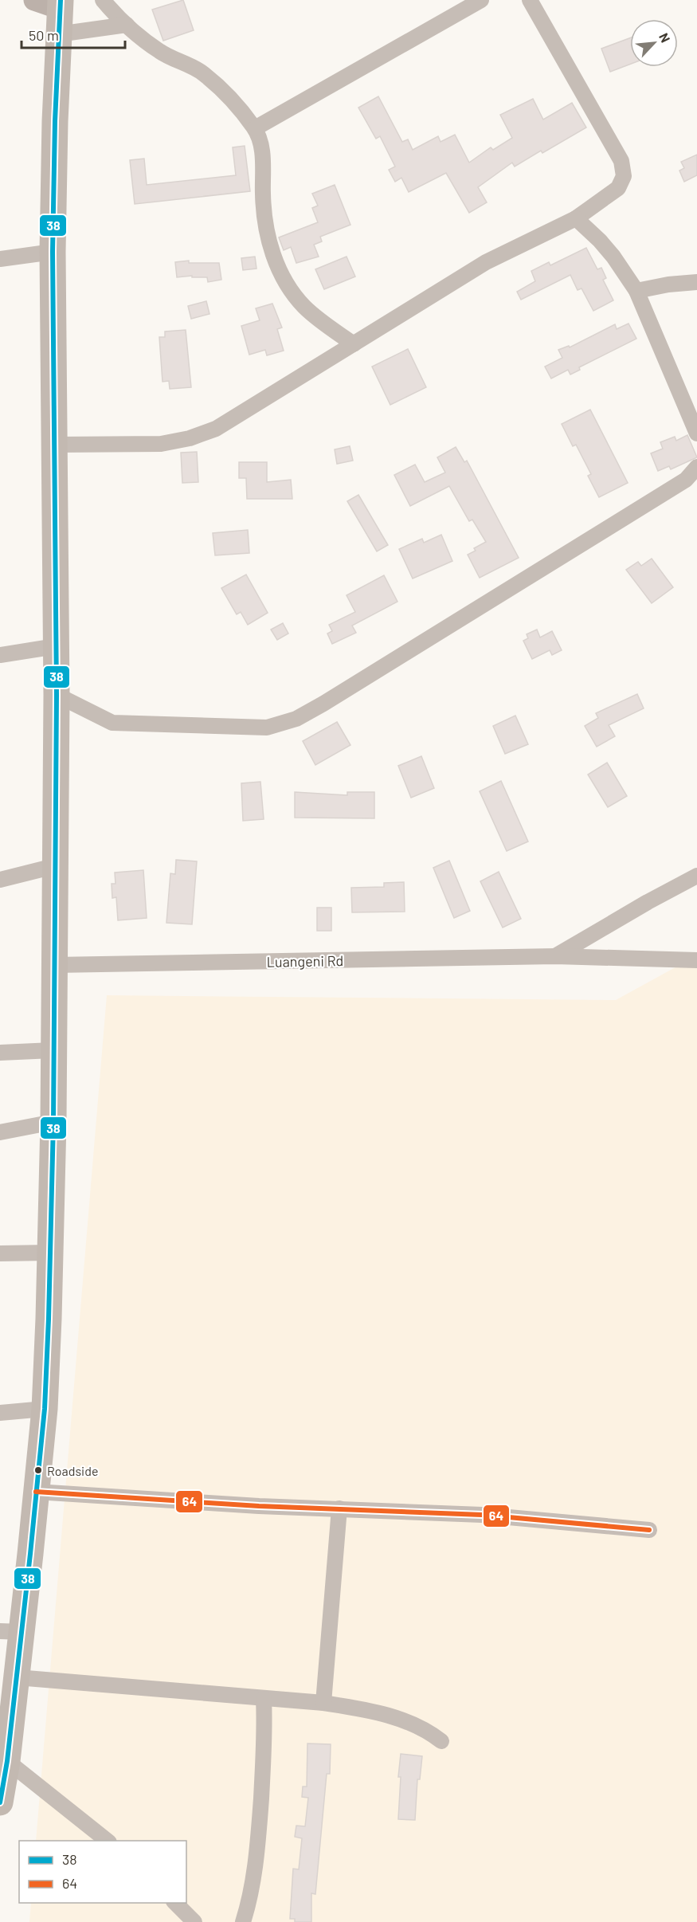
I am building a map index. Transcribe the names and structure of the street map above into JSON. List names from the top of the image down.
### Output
{
  "streets": {
    "street": ["Luangeni Rd"]
  },
  "places": ["Roadside"],
  "lines": ["transit line 38", "transit line 64"],
  "legend": ["38", "64"],
  "scale_bar": "50 m",
  "north": "top right"
}
